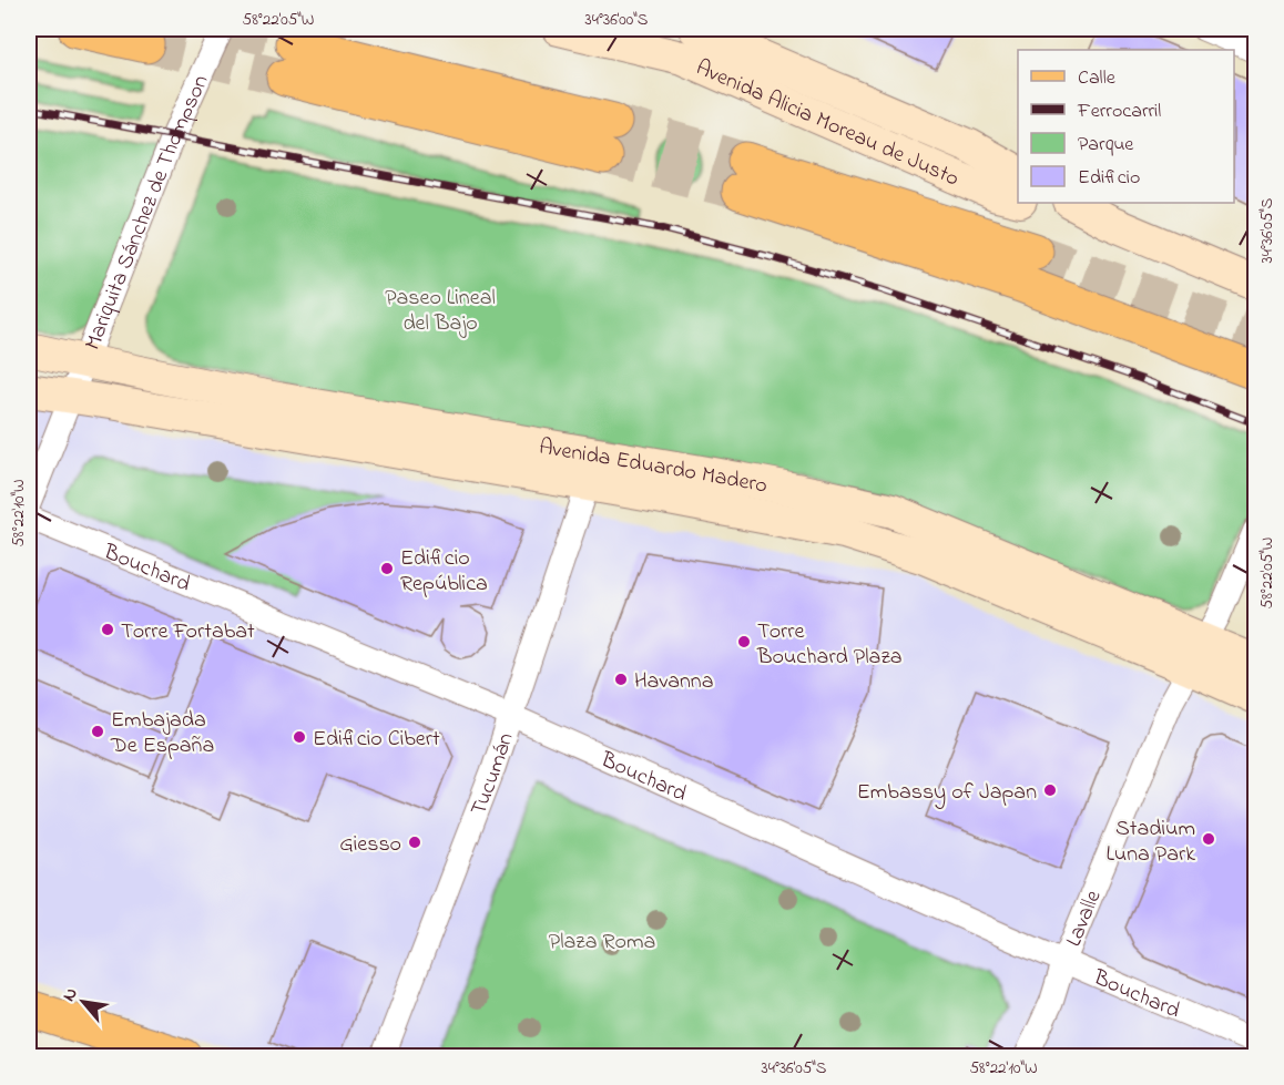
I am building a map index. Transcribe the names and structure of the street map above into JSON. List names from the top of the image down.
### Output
{
  "streets": {
    "main road": ["Avenida Alicia Moreau de Justo", "Avenida Eduardo Madero"],
    "street": [
      "Mariquita Sánchez de Thompson",
      "Bouchard",
      "Tucumán",
      "Lavalle"
    ]
  },
  "crossings": [
    ["Mariquita Sánchez de Thompson", "Avenida Eduardo Madero"],
    ["Avenida Eduardo Madero", "Tucumán"],
    ["Avenida Eduardo Madero", "Lavalle"],
    ["Bouchard", "Tucumán"],
    ["Bouchard", "Lavalle"]
  ],
  "parks": ["Paseo Lineal del Bajo", "Plaza Roma"],
  "places": [
    "Edificio República",
    "Torre Fortabat",
    "Torre Bouchard Plaza",
    "Havanna",
    "Embajada De España",
    "Edificio Cibert",
    "Embassy of Japan",
    "Stadium Luna Park",
    "Giesso"
  ],
  "legend": [
    "Calle",
    "Ferrocarril",
    "Parque",
    "Edificio"
  ],
  "north": "top left",
  "coordinates": [
    "58°22'05\"W",
    "34°36'00\"S",
    "34°36'05\"S",
    "58°22'10\"W"
  ]
}
